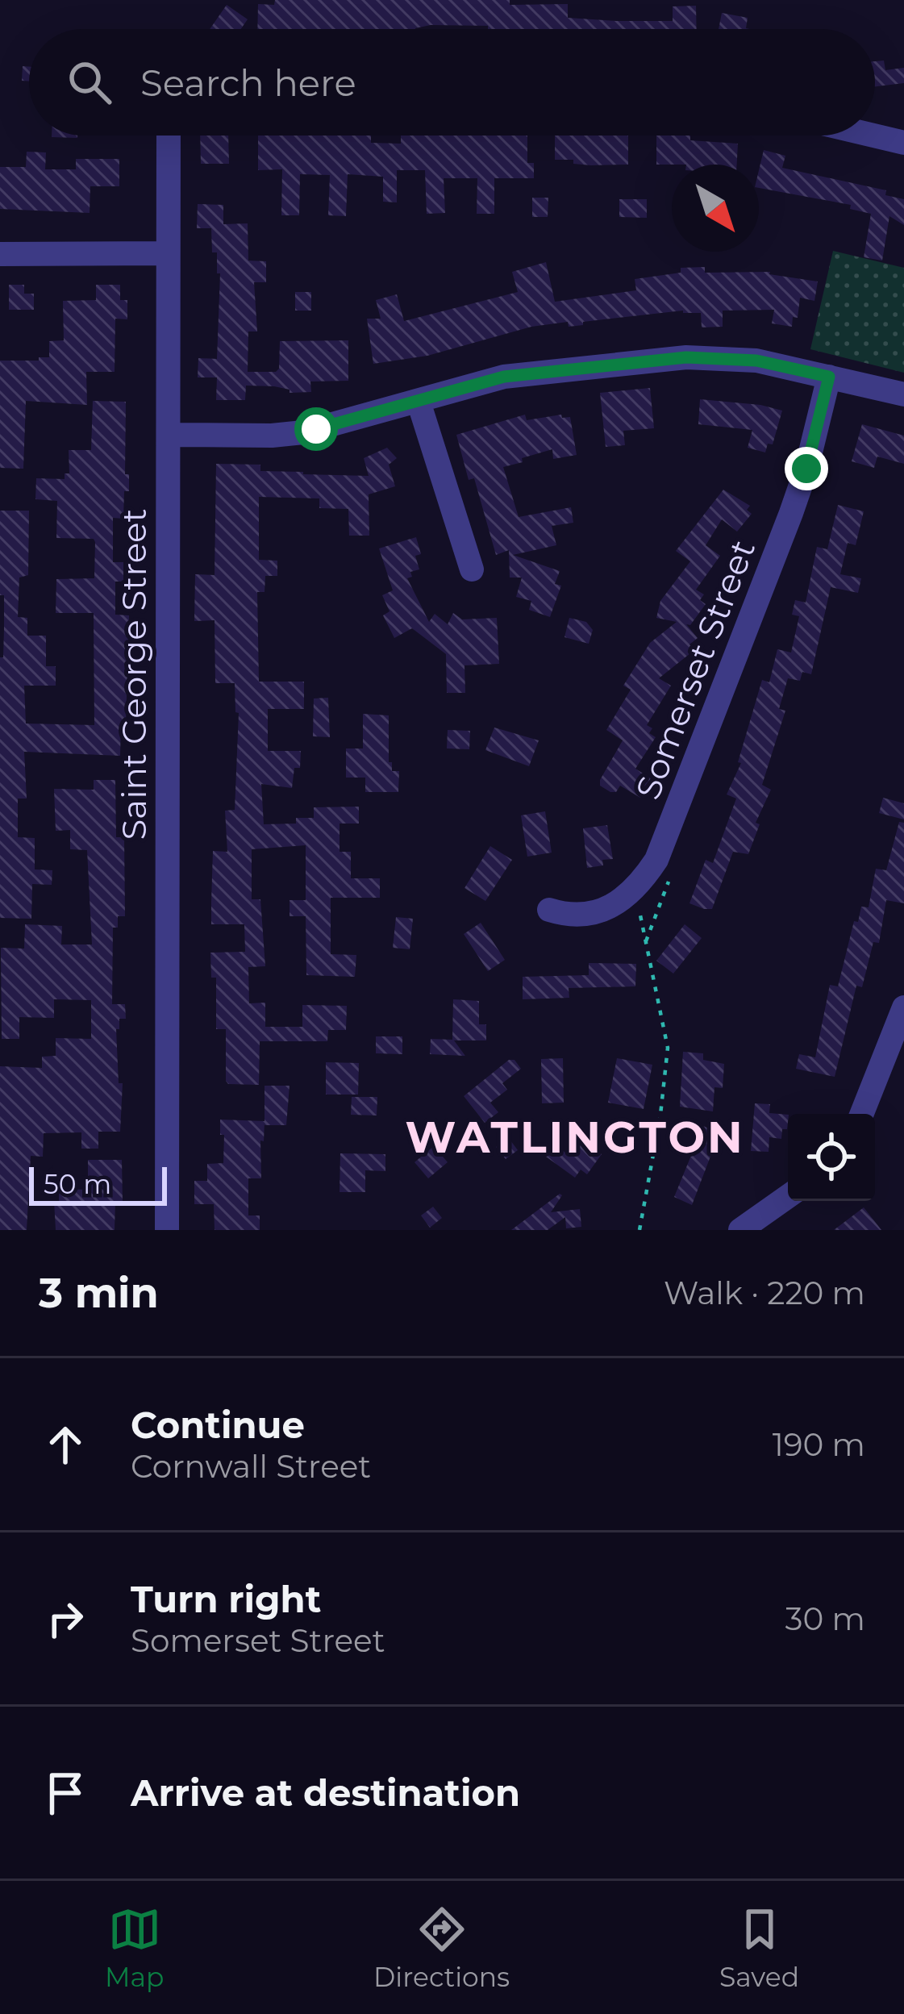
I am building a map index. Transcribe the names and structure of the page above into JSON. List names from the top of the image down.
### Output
{
  "streets": {
    "street": ["Somerset Street", "Saint George Street"]
  },
  "districts": ["WATLINGTON"],
  "scale_bar": "50 m",
  "north": "bottom right",
  "page": {
    "search": "Search here",
    "scale": "50 m",
    "heading": ["3 min", "Walk · 220 m"],
    "list": [
      ["Continue", "Cornwall Street", "190 m"],
      ["Turn right", "Somerset Street", "30 m"],
      "Arrive at destination"
    ],
    "nav": ["Map", "Directions", "Saved"]
  }
}
